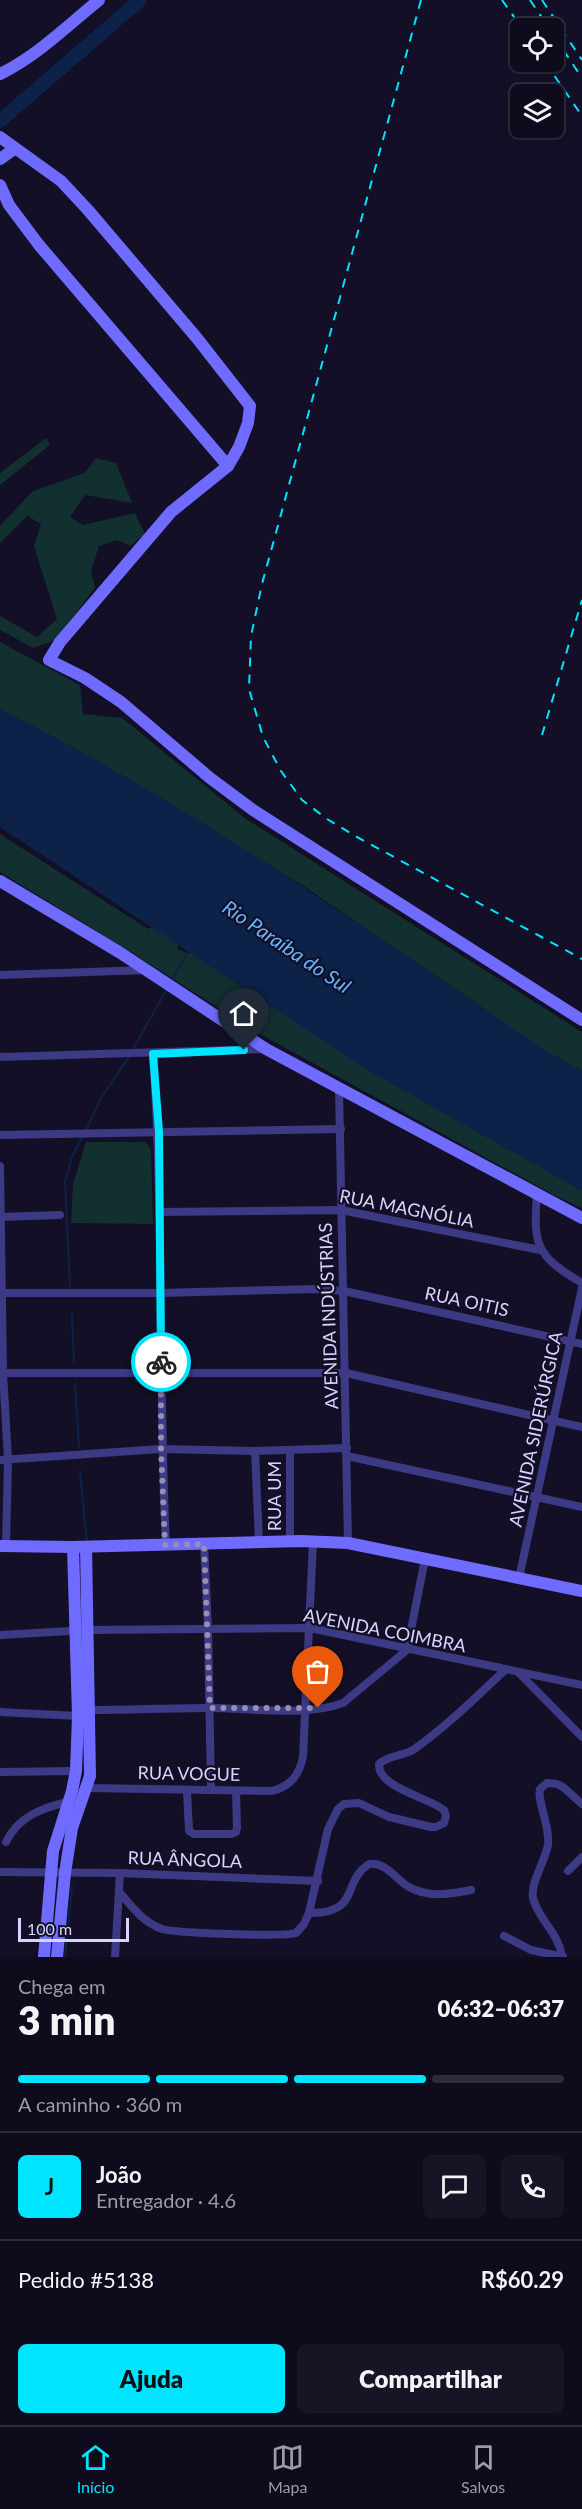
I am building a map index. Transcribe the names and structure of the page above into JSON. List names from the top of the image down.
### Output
{
  "streets": {
    "street": [
      "RUA MAGNÓLIA",
      "RUA OITIS",
      "AVENIDA INDÚSTRIAS",
      "AVENIDA SIDERÚRGICA",
      "RUA UM",
      "AVENIDA COIMBRA",
      "RUA VOGUE",
      "RUA ÂNGOLA"
    ]
  },
  "crossings": [
    ["RUA MAGNÓLIA", "AVENIDA INDÚSTRIAS"],
    ["RUA OITIS", "AVENIDA INDÚSTRIAS"],
    ["RUA OITIS", "AVENIDA SIDERÚRGICA"]
  ],
  "water": ["Rio Paraíba do Sul"],
  "scale_bar": "100 m",
  "page": {
    "scale": "100 m",
    "heading": ["3 min", "Chega em", "06:32–06:37"],
    "panel": [
      "João",
      "Entregador · 4.6",
      "Pedido #5138",
      "R$60.29"
    ],
    "bar": "A caminho · 360 m",
    "round": "J",
    "buttons": ["Ajuda", "Compartilhar"],
    "tabs": ["Início", "Mapa", "Salvos"]
  }
}
